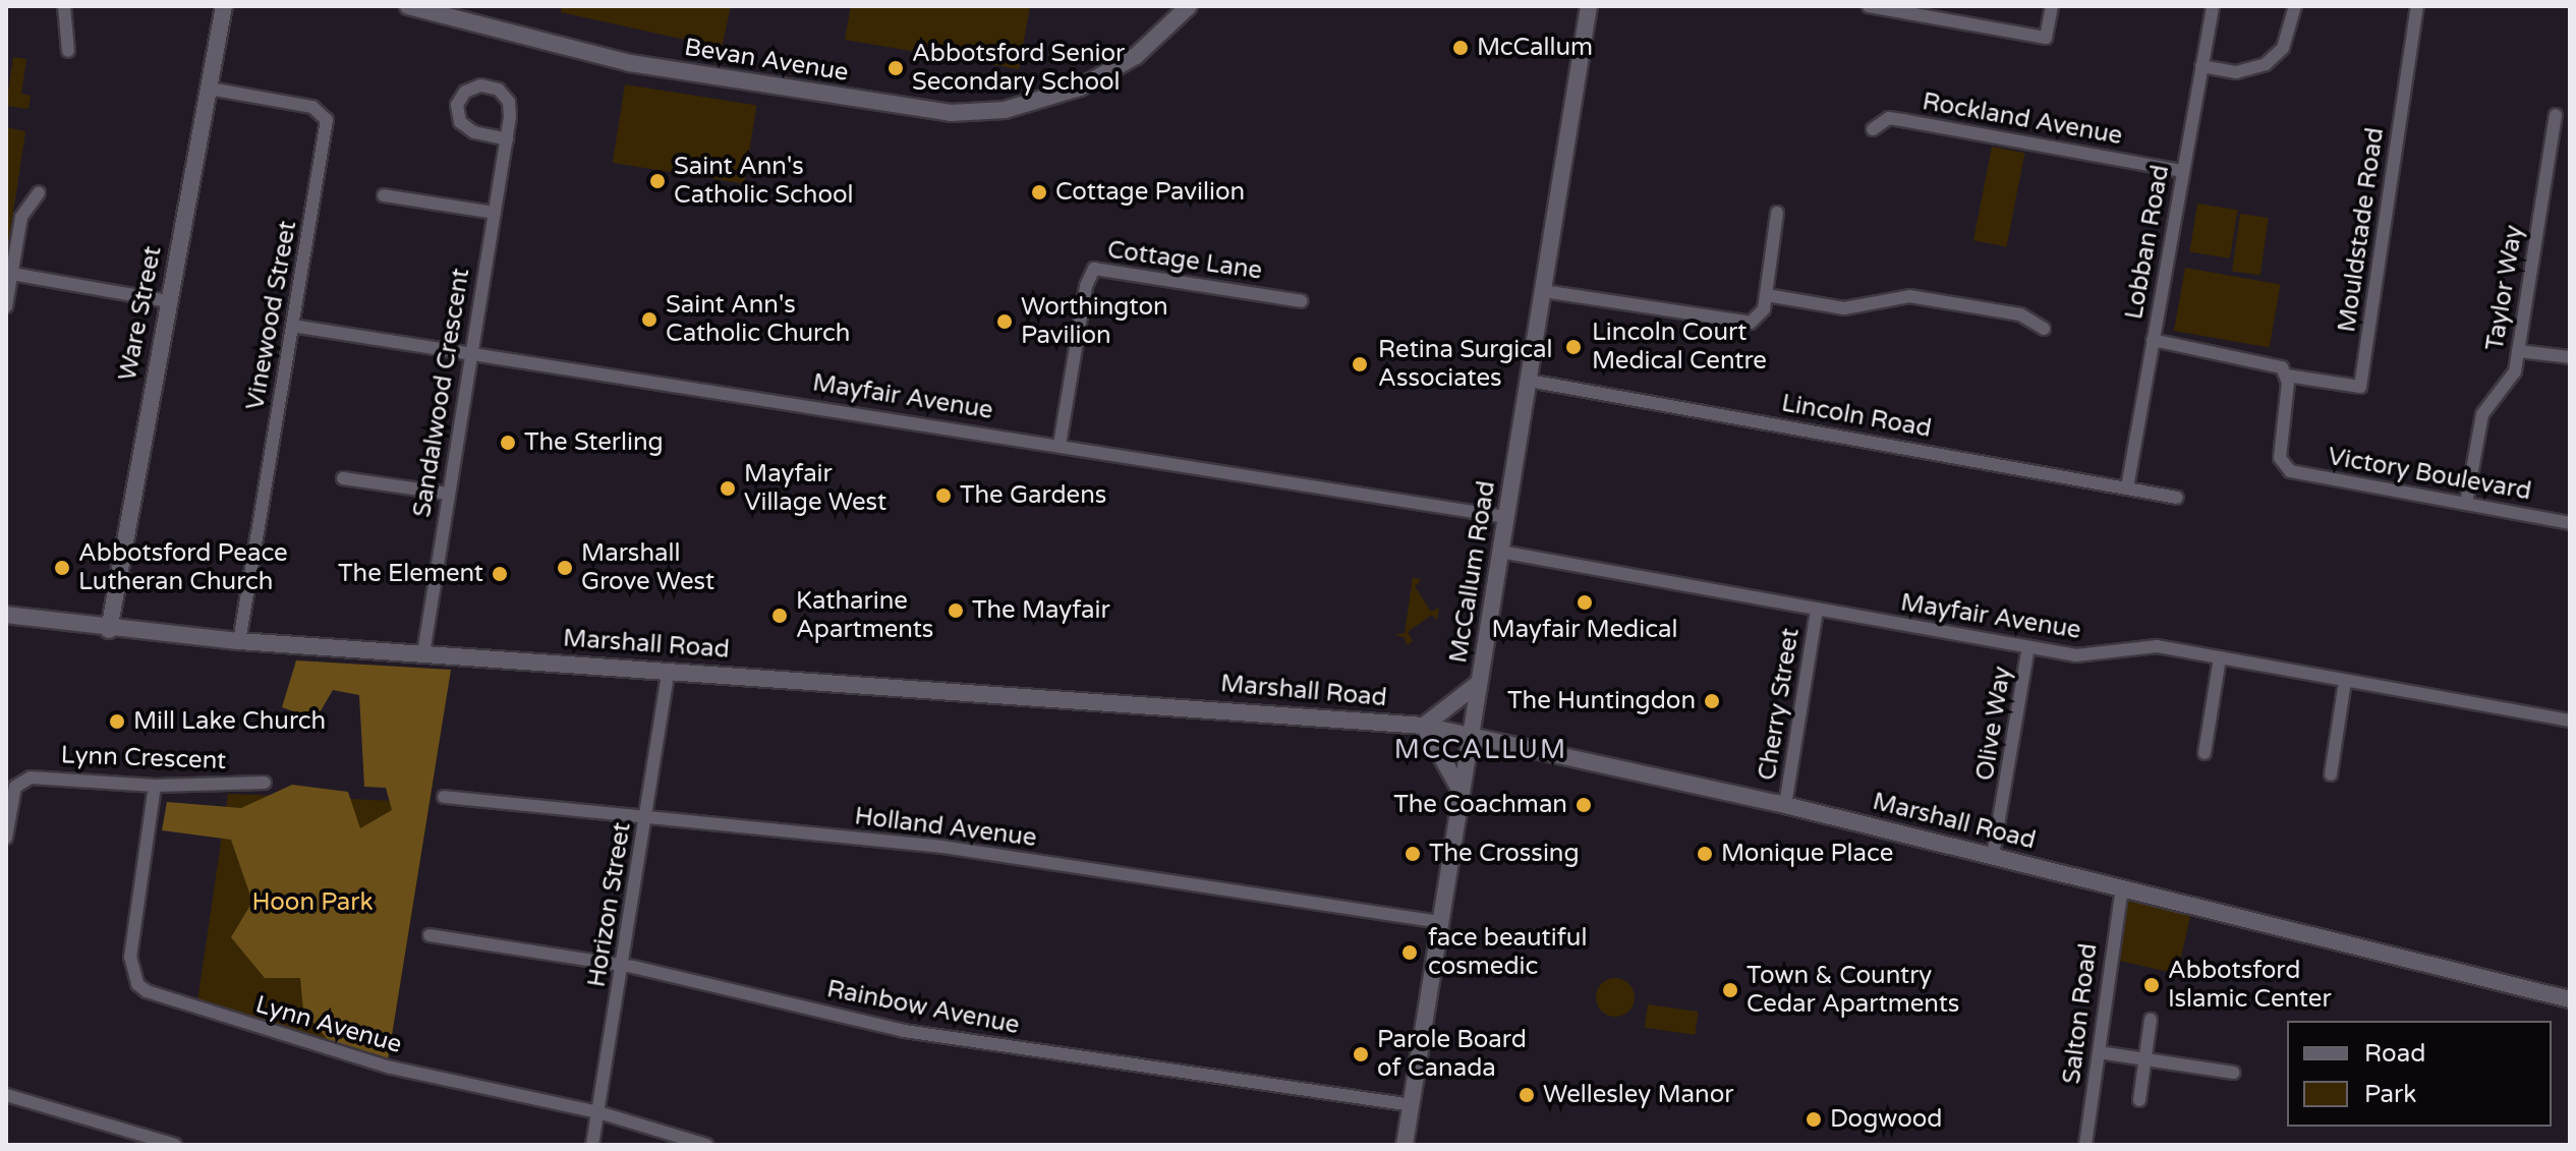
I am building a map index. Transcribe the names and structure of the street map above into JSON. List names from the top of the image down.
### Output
{
  "streets": {
    "main road": [
      "Bevan Avenue",
      "Ware Street",
      "McCallum Road",
      "Marshall Road"
    ],
    "street": [
      "Rockland Avenue",
      "Mouldstade Road",
      "Lobban Road",
      "Cottage Lane",
      "Taylor Way",
      "Vinewood Street",
      "Sandalwood Crescent",
      "Mayfair Avenue",
      "Lincoln Road",
      "Victory Boulevard",
      "Cherry Street",
      "Olive Way",
      "Lynn Crescent",
      "Holland Avenue",
      "Horizon Street",
      "Rainbow Avenue",
      "Salton Road",
      "Lynn Avenue"
    ]
  },
  "crossings": [
    ["Rockland Avenue", "Lobban Road"],
    ["Mouldstade Road", "Victory Boulevard"],
    ["Lobban Road", "Lincoln Road"],
    ["Cottage Lane", "Mayfair Avenue"],
    ["Taylor Way", "Victory Boulevard"],
    ["Ware Street", "Vinewood Street"],
    ["Ware Street", "Marshall Road"],
    ["Vinewood Street", "Mayfair Avenue"],
    ["Vinewood Street", "Marshall Road"],
    ["Sandalwood Crescent", "Mayfair Avenue"],
    ["Sandalwood Crescent", "Marshall Road"],
    ["Mayfair Avenue", "McCallum Road"],
    ["Mayfair Avenue", "Cherry Street"],
    ["Mayfair Avenue", "Olive Way"],
    ["Lincoln Road", "McCallum Road"],
    ["McCallum Road", "Marshall Road"],
    ["McCallum Road", "Holland Avenue"],
    ["McCallum Road", "Rainbow Avenue"],
    ["Marshall Road", "Cherry Street"],
    ["Marshall Road", "Olive Way"],
    ["Marshall Road", "Horizon Street"],
    ["Marshall Road", "Salton Road"],
    ["Lynn Crescent", "Lynn Avenue"],
    ["Holland Avenue", "Horizon Street"],
    ["Horizon Street", "Rainbow Avenue"],
    ["Horizon Street", "Lynn Avenue"]
  ],
  "districts": ["MCCALLUM"],
  "parks": ["Hoon Park"],
  "places": [
    "McCallum",
    "Abbotsford Senior Secondary School",
    "Saint Ann's Catholic School",
    "Cottage Pavilion",
    "Saint Ann's Catholic Church",
    "Worthington Pavilion",
    "Lincoln Court Medical Centre",
    "Retina Surgical Associates",
    "The Sterling",
    "Mayfair Village West",
    "The Gardens",
    "Abbotsford Peace Lutheran Church",
    "Marshall Grove West",
    "The Element",
    "Mayfair Medical",
    "The Mayfair",
    "Katharine Apartments",
    "The Huntingdon",
    "Mill Lake Church",
    "The Coachman",
    "The Crossing",
    "Monique Place",
    "face beautiful cosmedic",
    "Abbotsford Islamic Center",
    "Town & Country Cedar Apartments",
    "Parole Board of Canada",
    "Wellesley Manor",
    "Dogwood"
  ],
  "legend": ["Road", "Park"]
}
